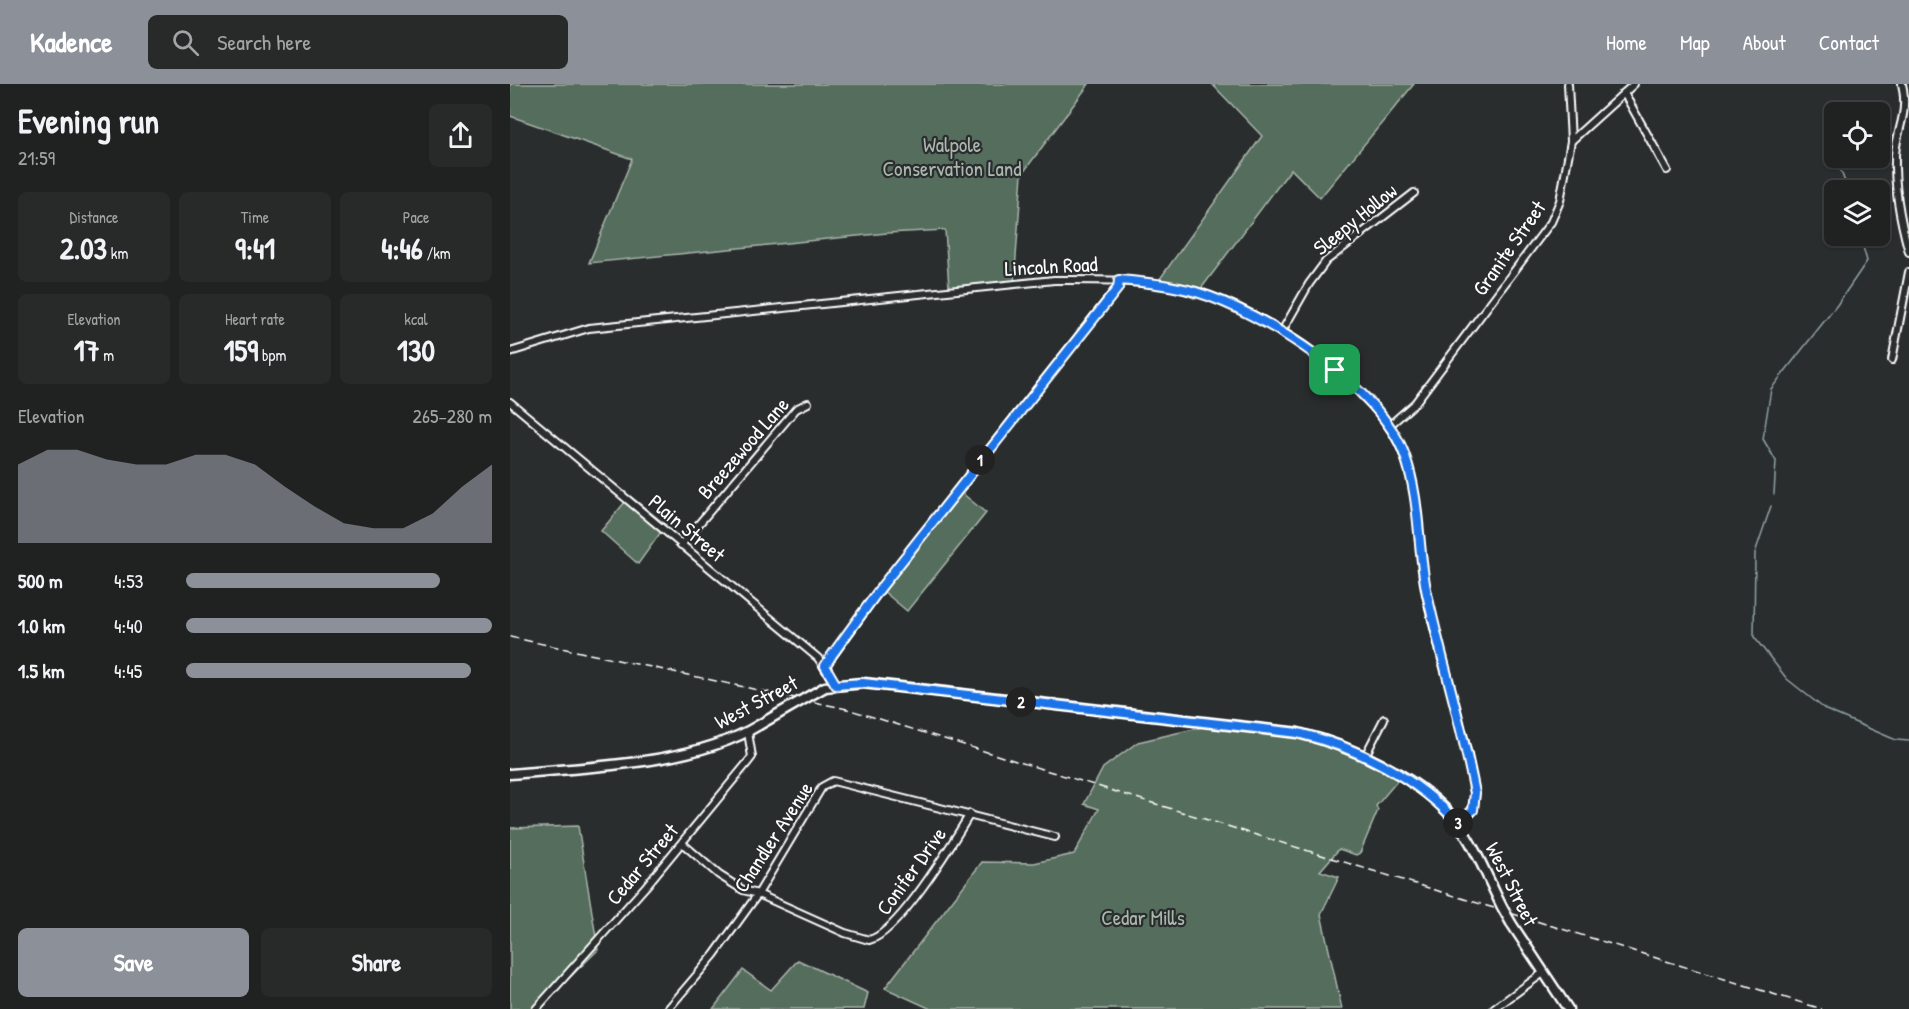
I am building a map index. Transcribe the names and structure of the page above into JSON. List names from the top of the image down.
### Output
{
  "streets": {
    "main road": ["West Street"],
    "street": [
      "Sleepy Hollow",
      "Granite Street",
      "Lincoln Road",
      "Breezewood Lane",
      "Plain Street",
      "Chandler Avenue",
      "Cedar Street",
      "Conifer Drive"
    ]
  },
  "crossings": [
    ["Sleepy Hollow", "Lincoln Road"],
    ["Granite Street", "Lincoln Road"],
    ["Lincoln Road", "West Street"],
    ["Breezewood Lane", "Plain Street"],
    ["Plain Street", "West Street"],
    ["West Street", "Cedar Street"],
    ["Chandler Avenue", "Conifer Drive"],
    ["Cedar Street", "Conifer Drive"]
  ],
  "parks": ["Walpole Conservation Land", "Cedar Mills"],
  "page": {
    "header": "Kadence",
    "search": "Search here",
    "nav": [
      "Home",
      "Map",
      "About",
      "Contact"
    ],
    "heading": ["Evening run", "21:59"],
    "stats": [
      ["Distance", "2.03 km"],
      ["Time", "9:41"],
      ["Pace", "4:46 /km"],
      ["Elevation", "17 m"],
      ["Heart rate", "159 bpm"],
      ["kcal", "130"]
    ],
    "chart": ["Elevation", "265–280 m"],
    "pins": ["1", "2", "3"],
    "list": [
      {
        "name": "500 m",
        "note": "4:53"
      },
      {
        "name": "1.0 km",
        "note": "4:40"
      },
      {
        "name": "1.5 km",
        "note": "4:45"
      }
    ],
    "buttons": ["Save", "Share"]
  }
}
